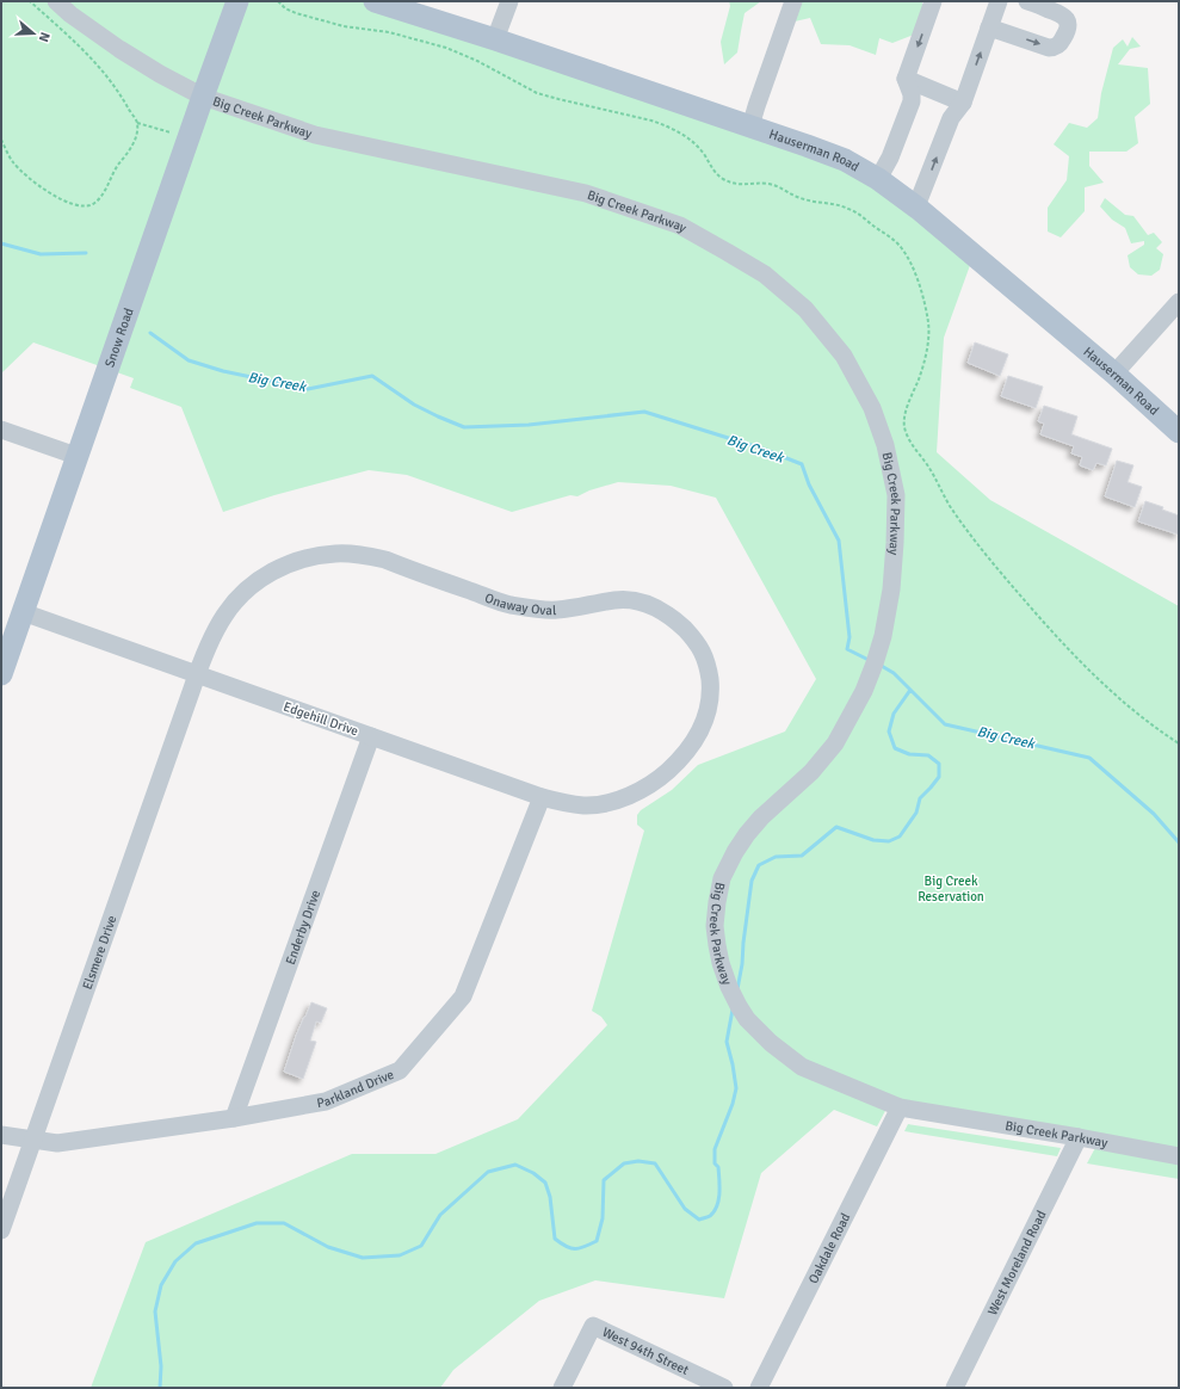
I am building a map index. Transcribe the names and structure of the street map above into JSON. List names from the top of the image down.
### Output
{
  "streets": {
    "main road": ["Hauserman Road", "Snow Road"],
    "street": [
      "Big Creek Parkway",
      "Onaway Oval",
      "Edgehill Drive",
      "Enderby Drive",
      "Elsmere Drive",
      "Parkland Drive",
      "Oakdale Road",
      "West Moreland Road",
      "West 94th Street"
    ]
  },
  "crossings": [
    ["Big Creek Parkway", "Snow Road"],
    ["Big Creek Parkway", "Oakdale Road"],
    ["Big Creek Parkway", "West Moreland Road"],
    ["Snow Road", "Edgehill Drive"],
    ["Onaway Oval", "Edgehill Drive"],
    ["Onaway Oval", "Elsmere Drive"],
    ["Edgehill Drive", "Enderby Drive"],
    ["Edgehill Drive", "Elsmere Drive"],
    ["Edgehill Drive", "Parkland Drive"],
    ["Enderby Drive", "Parkland Drive"],
    ["Elsmere Drive", "Parkland Drive"]
  ],
  "water": ["Big Creek"],
  "parks": ["Big Creek Reservation"],
  "north": "right"
}
